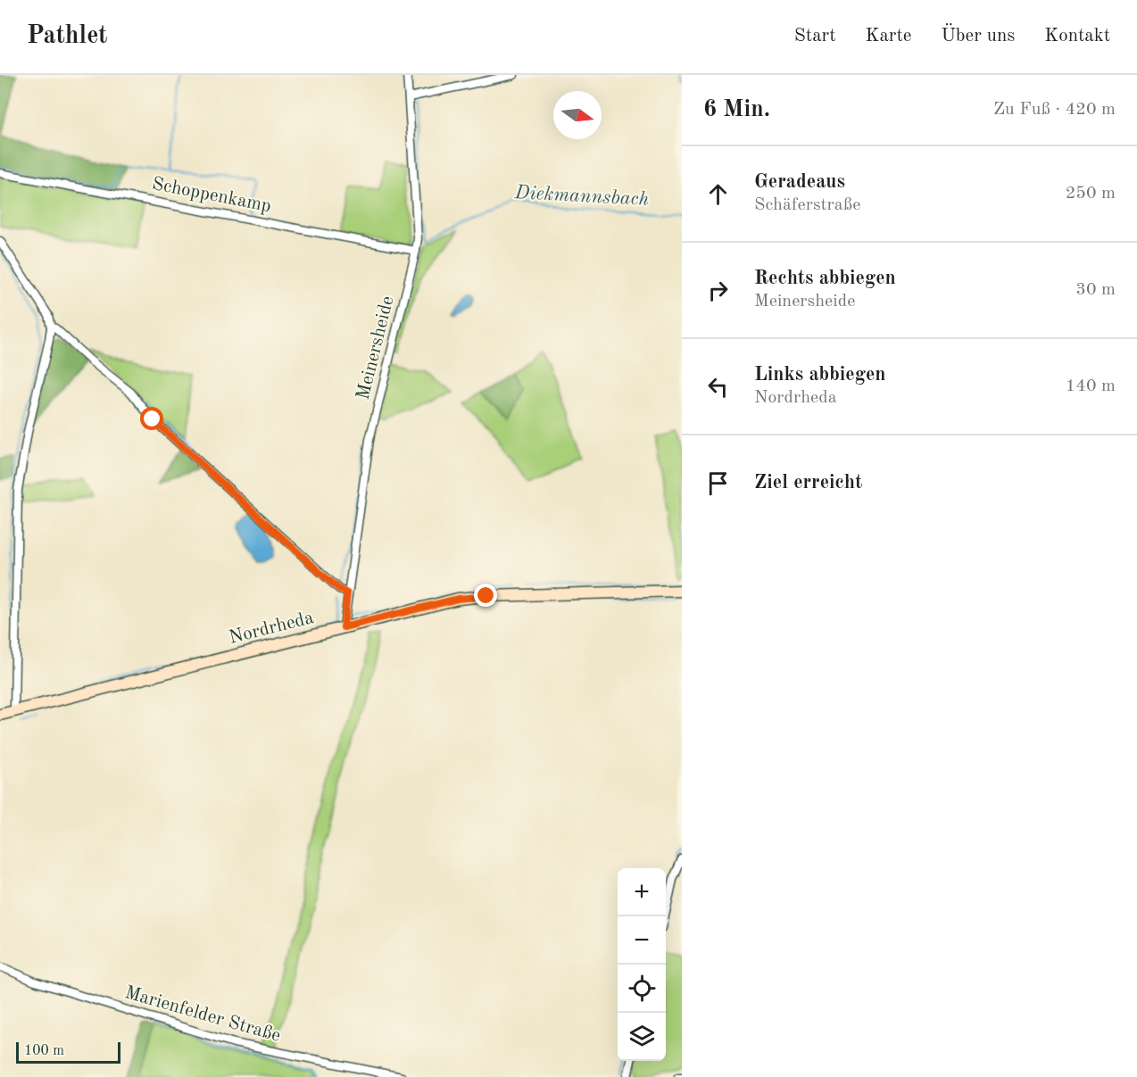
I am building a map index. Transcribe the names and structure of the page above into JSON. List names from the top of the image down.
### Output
{
  "streets": {
    "main road": ["Nordrheda"],
    "street": ["Schoppenkamp", "Meinersheide", "Marienfelder Straße"]
  },
  "crossings": [
    ["Schoppenkamp", "Meinersheide"],
    ["Meinersheide", "Nordrheda"]
  ],
  "water": ["Diekmannsbach"],
  "scale_bar": "100 m",
  "north": "right",
  "page": {
    "header": "Pathlet",
    "nav": [
      "Start",
      "Karte",
      "Über uns",
      "Kontakt"
    ],
    "heading": ["6 Min.", "Zu Fuß · 420 m"],
    "list": [
      ["Geradeaus", "Schäferstraße", "250 m"],
      ["Rechts abbiegen", "Meinersheide", "30 m"],
      ["Links abbiegen", "Nordrheda", "140 m"],
      "Ziel erreicht"
    ],
    "map_buttons": ["+", "−"],
    "scale": "100 m"
  }
}
